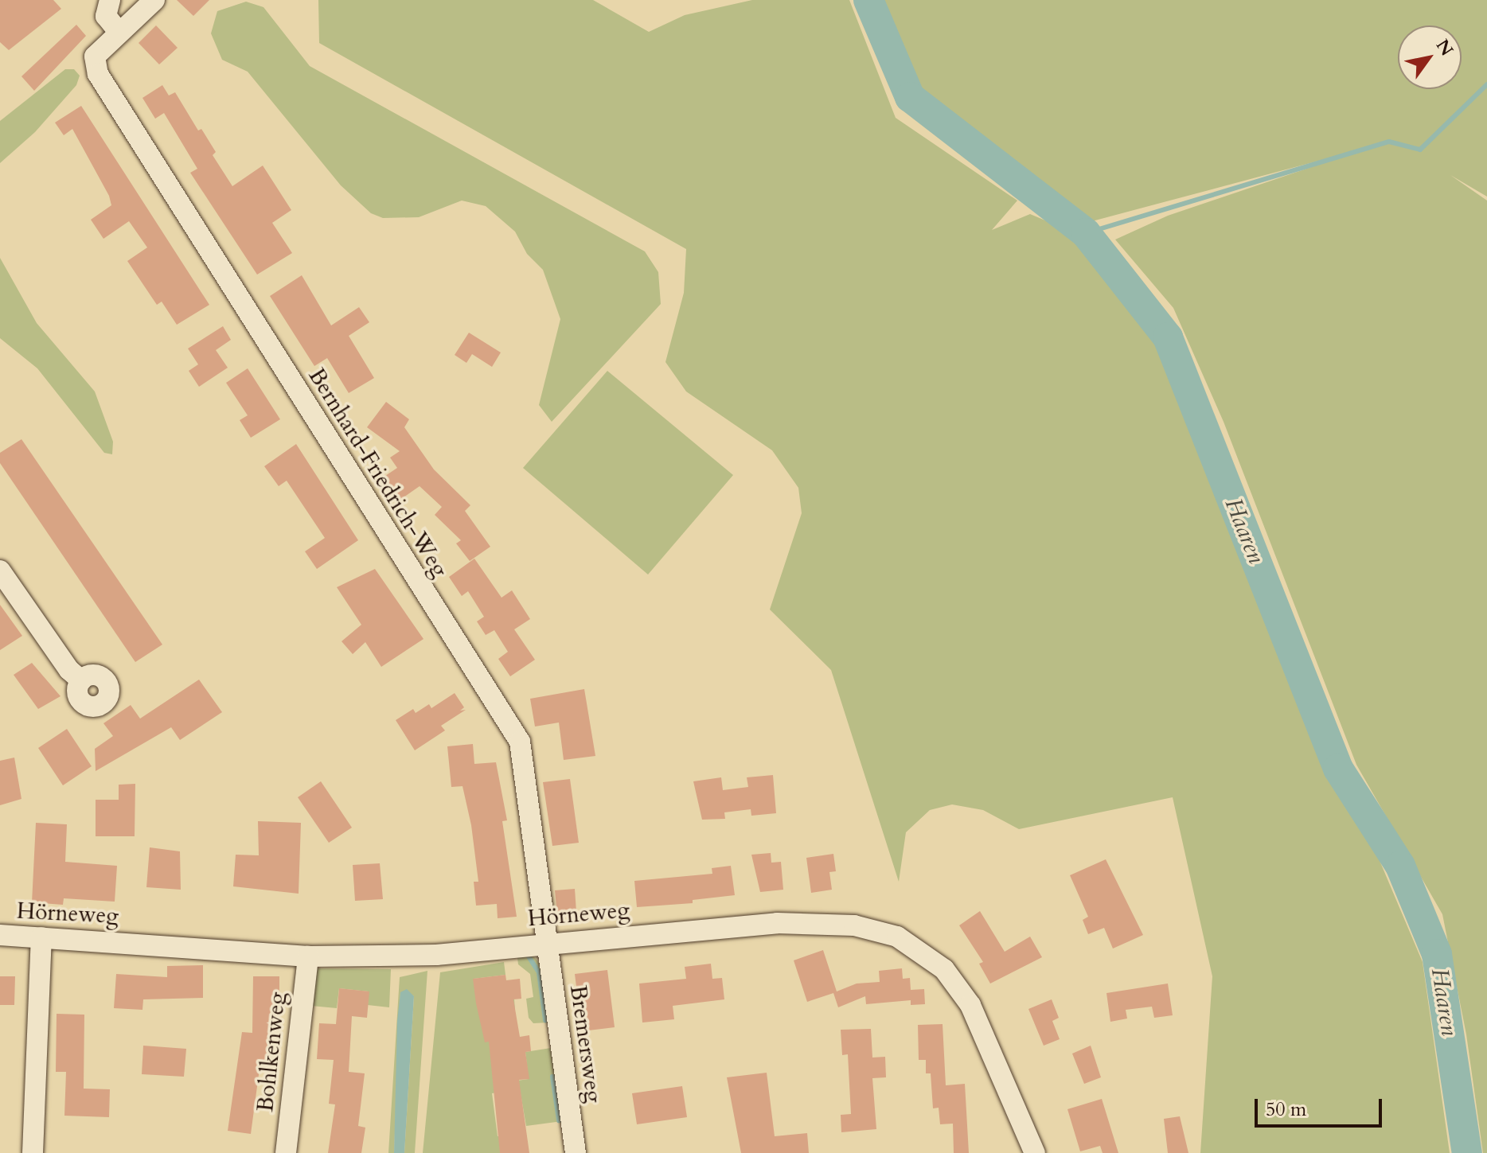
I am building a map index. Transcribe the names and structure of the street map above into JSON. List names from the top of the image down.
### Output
{
  "streets": {
    "street": [
      "Bernhard-Friedrich-Weg",
      "Hörneweg",
      "Bremersweg",
      "Bohlkenweg"
    ]
  },
  "crossings": [
    ["Bernhard-Friedrich-Weg", "Hörneweg"],
    ["Bernhard-Friedrich-Weg", "Bremersweg"],
    ["Hörneweg", "Bremersweg"],
    ["Hörneweg", "Bohlkenweg"]
  ],
  "water": ["Haaren"],
  "scale_bar": "50 m",
  "north": "top right"
}
